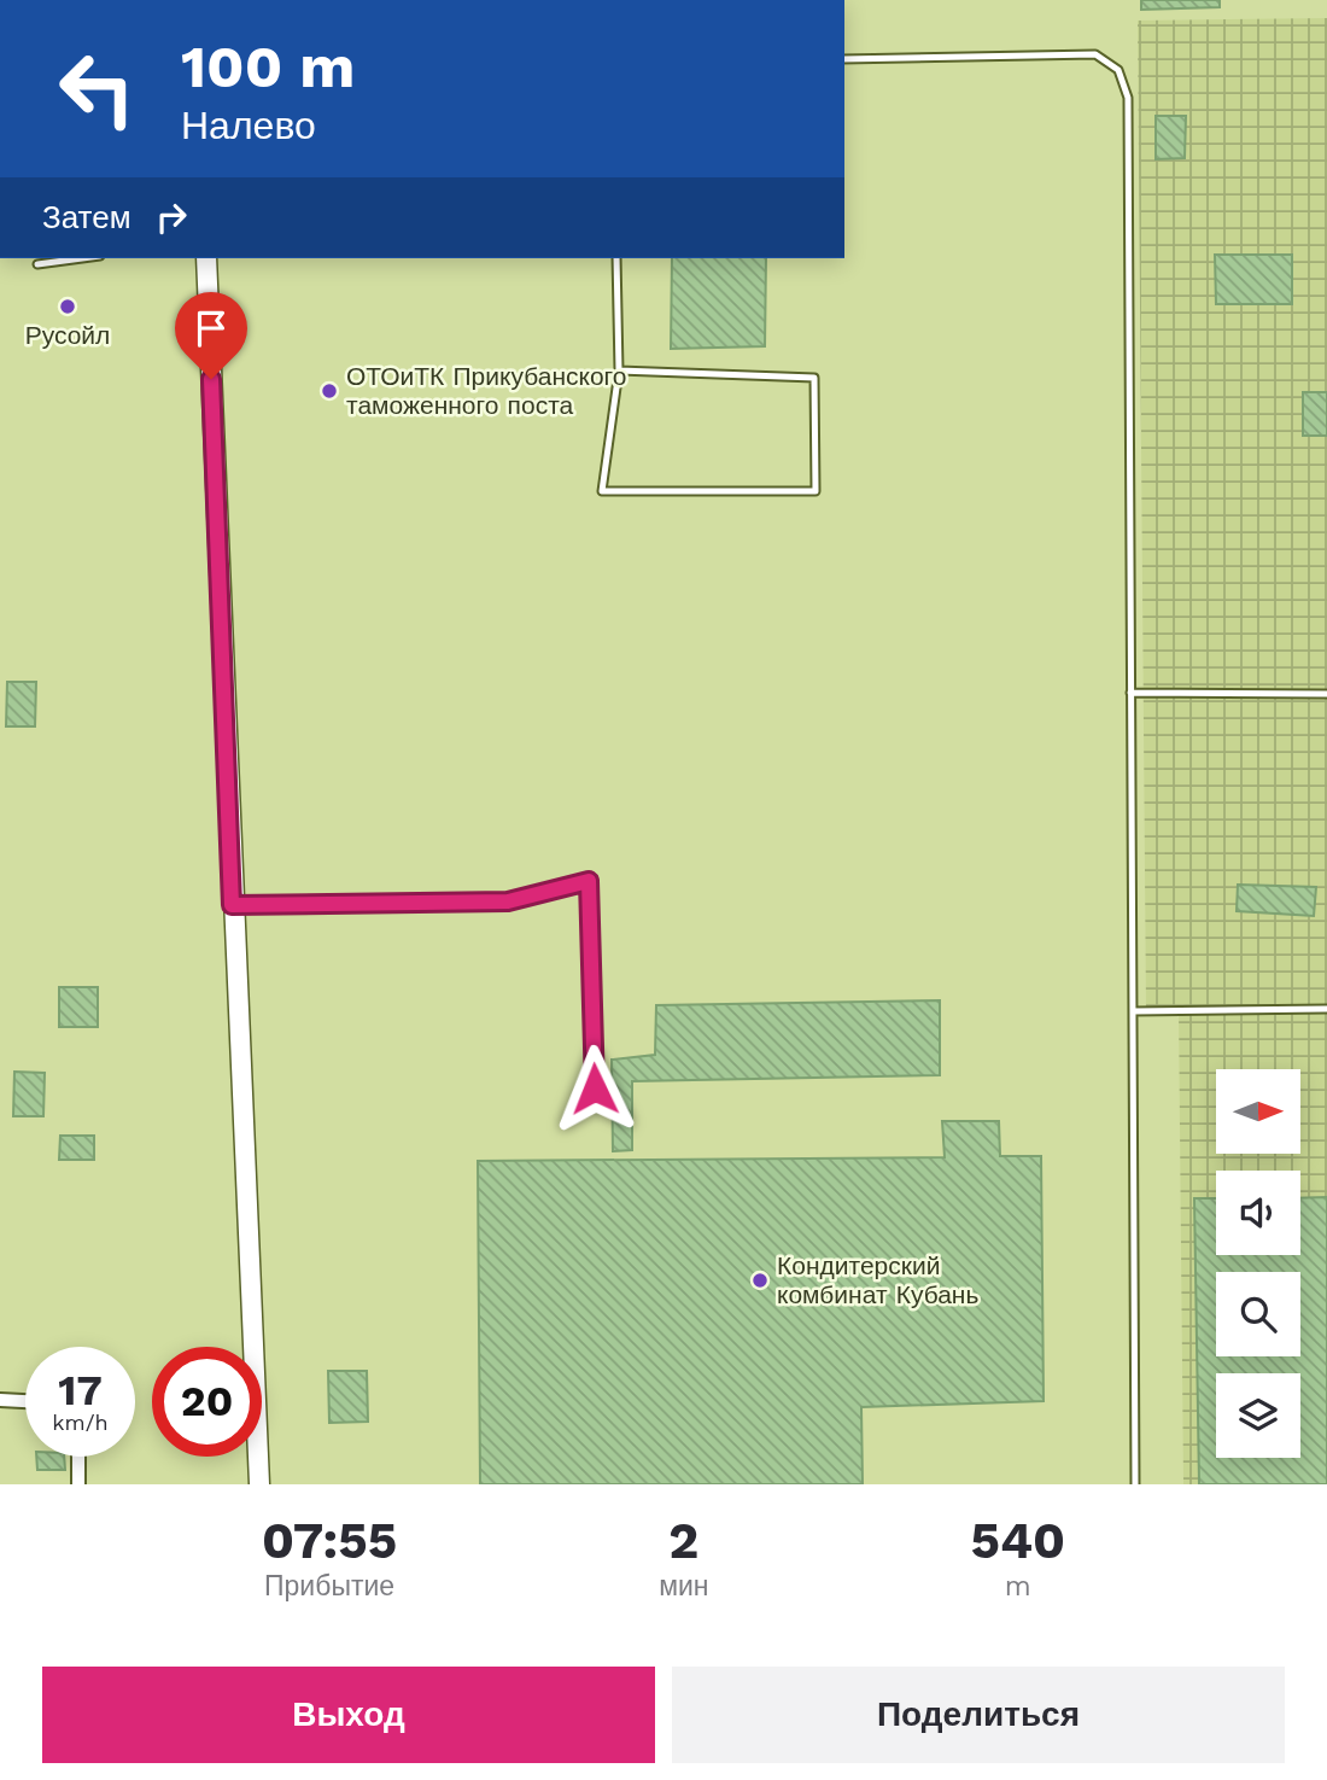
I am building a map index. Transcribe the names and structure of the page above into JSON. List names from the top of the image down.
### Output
{
  "places": ["Русойл", "ОТОиТК Прикубанского таможенного поста", "Кондитерский комбинат Кубань"],
  "north": "right",
  "page": {
    "turn": ["100 m", "Налево"],
    "then": "Затем",
    "speed": "17 km/h",
    "limit": "20",
    "eta": [
      "07:55",
      "Прибытие",
      "2",
      "мин",
      "540",
      "m"
    ],
    "buttons": ["Выход", "Поделиться"]
  }
}
